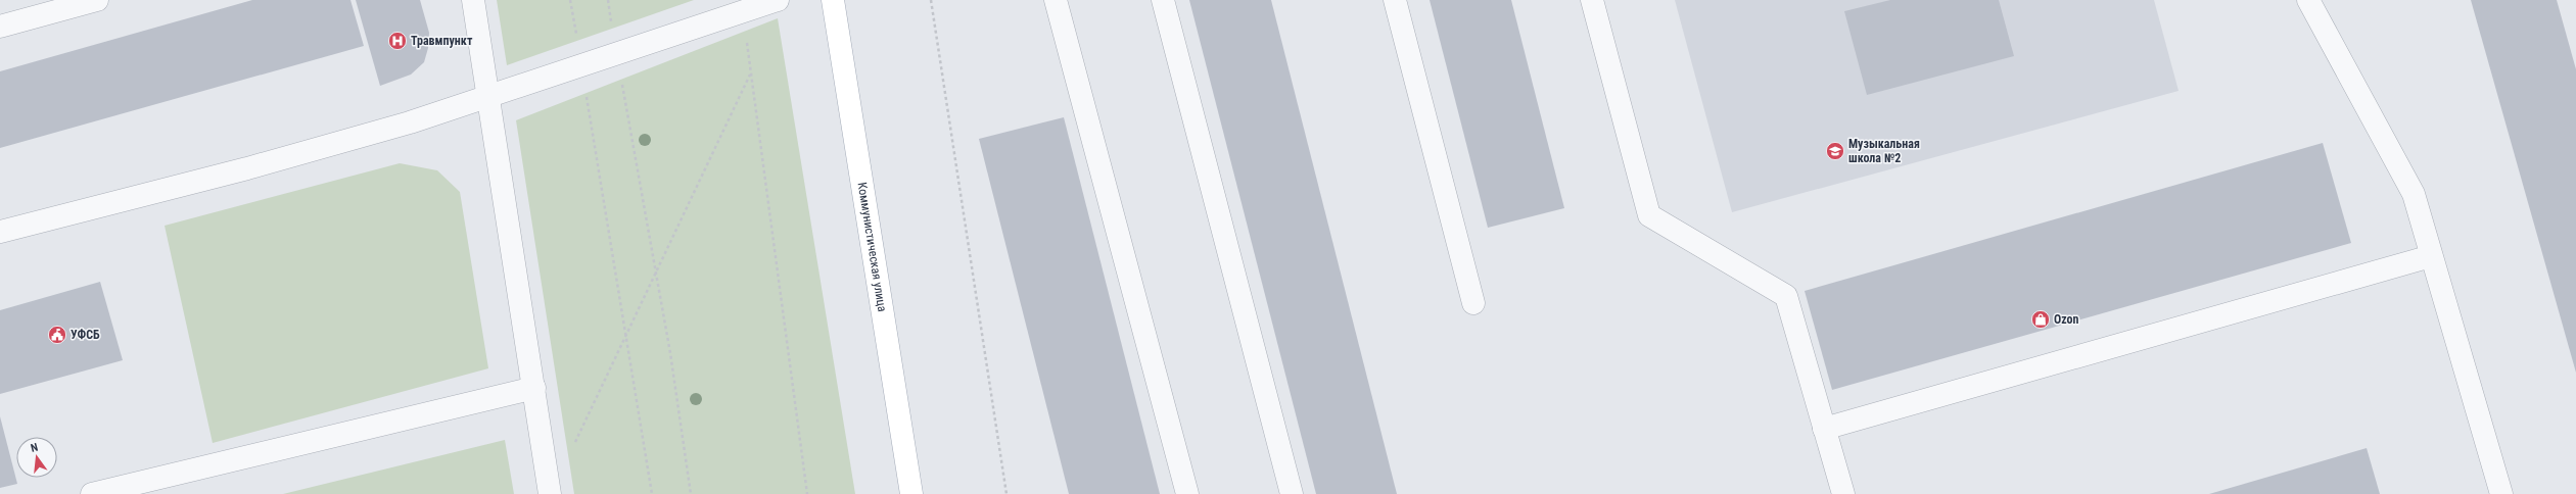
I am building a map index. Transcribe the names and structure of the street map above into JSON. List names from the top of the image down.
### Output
{
  "streets": {
    "main road": ["Коммунистическая улица"]
  },
  "places": {
    "hospital": ["Травмпункт"],
    "school or university": ["Музыкальная школа №2"],
    "shop": ["Ozon"],
    "public building": ["УФСБ"]
  },
  "north": "top"
}
